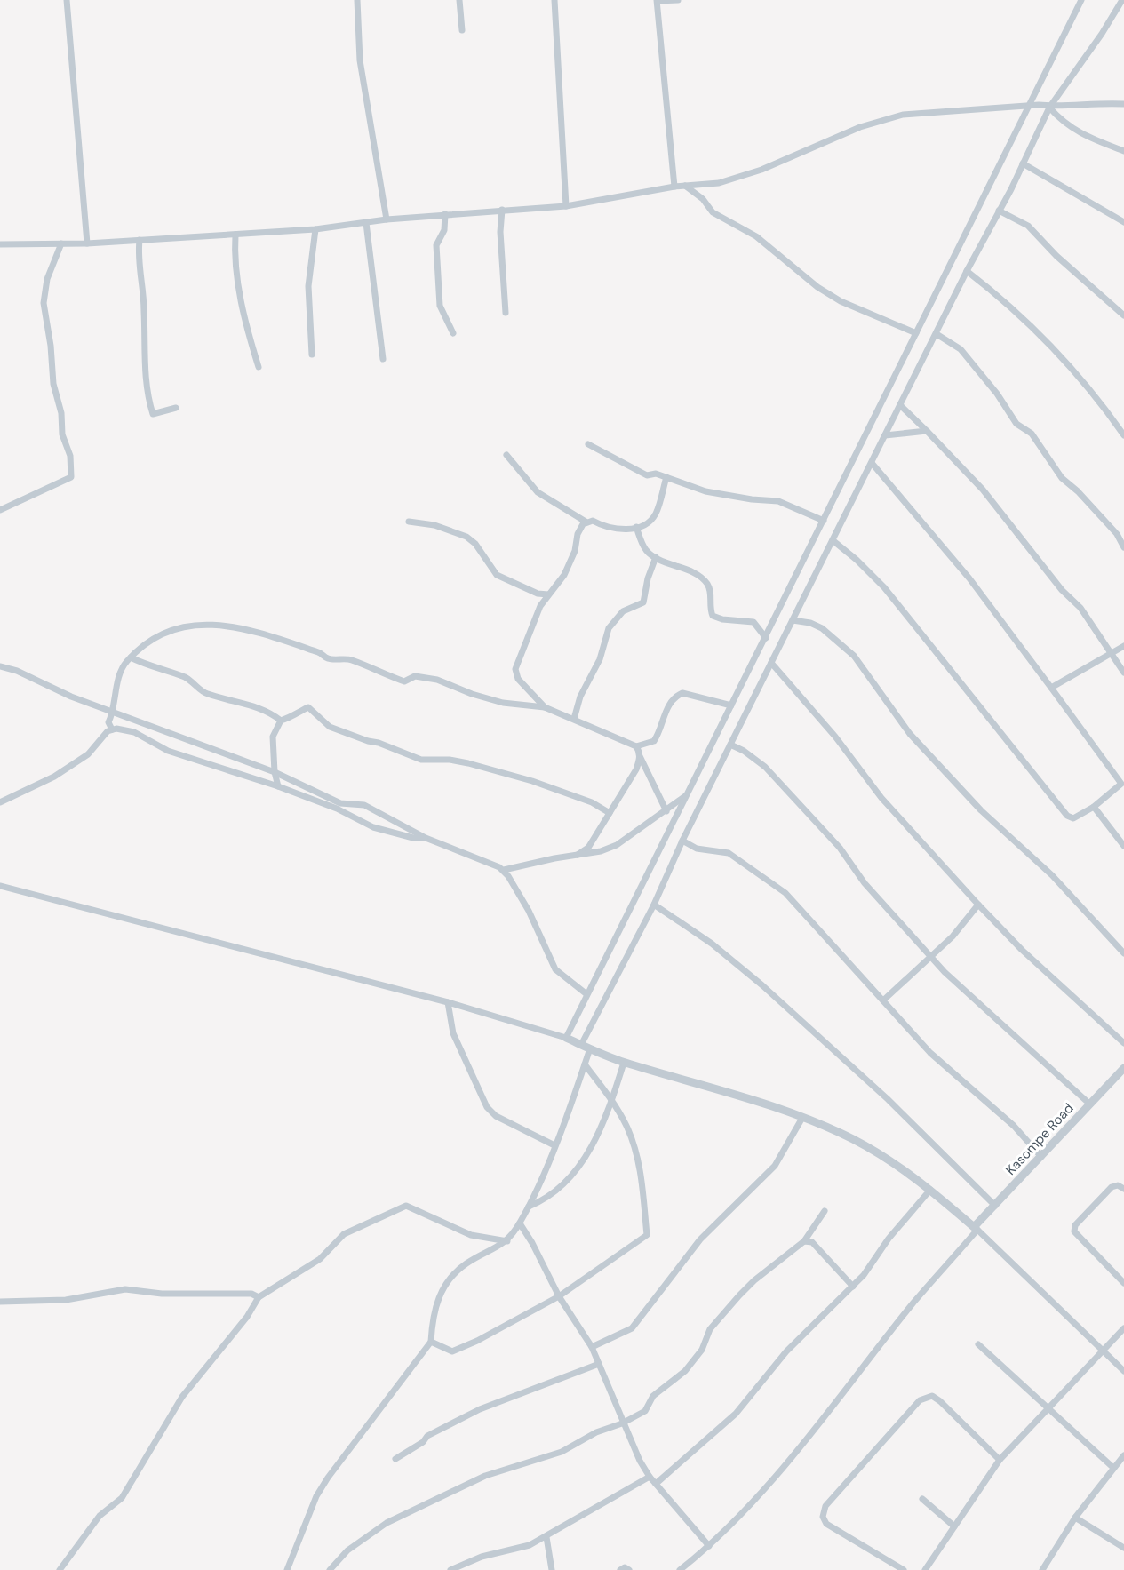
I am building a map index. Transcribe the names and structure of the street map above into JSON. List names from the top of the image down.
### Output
{
  "streets": {
    "street": ["Kasompe Road"]
  }
}
